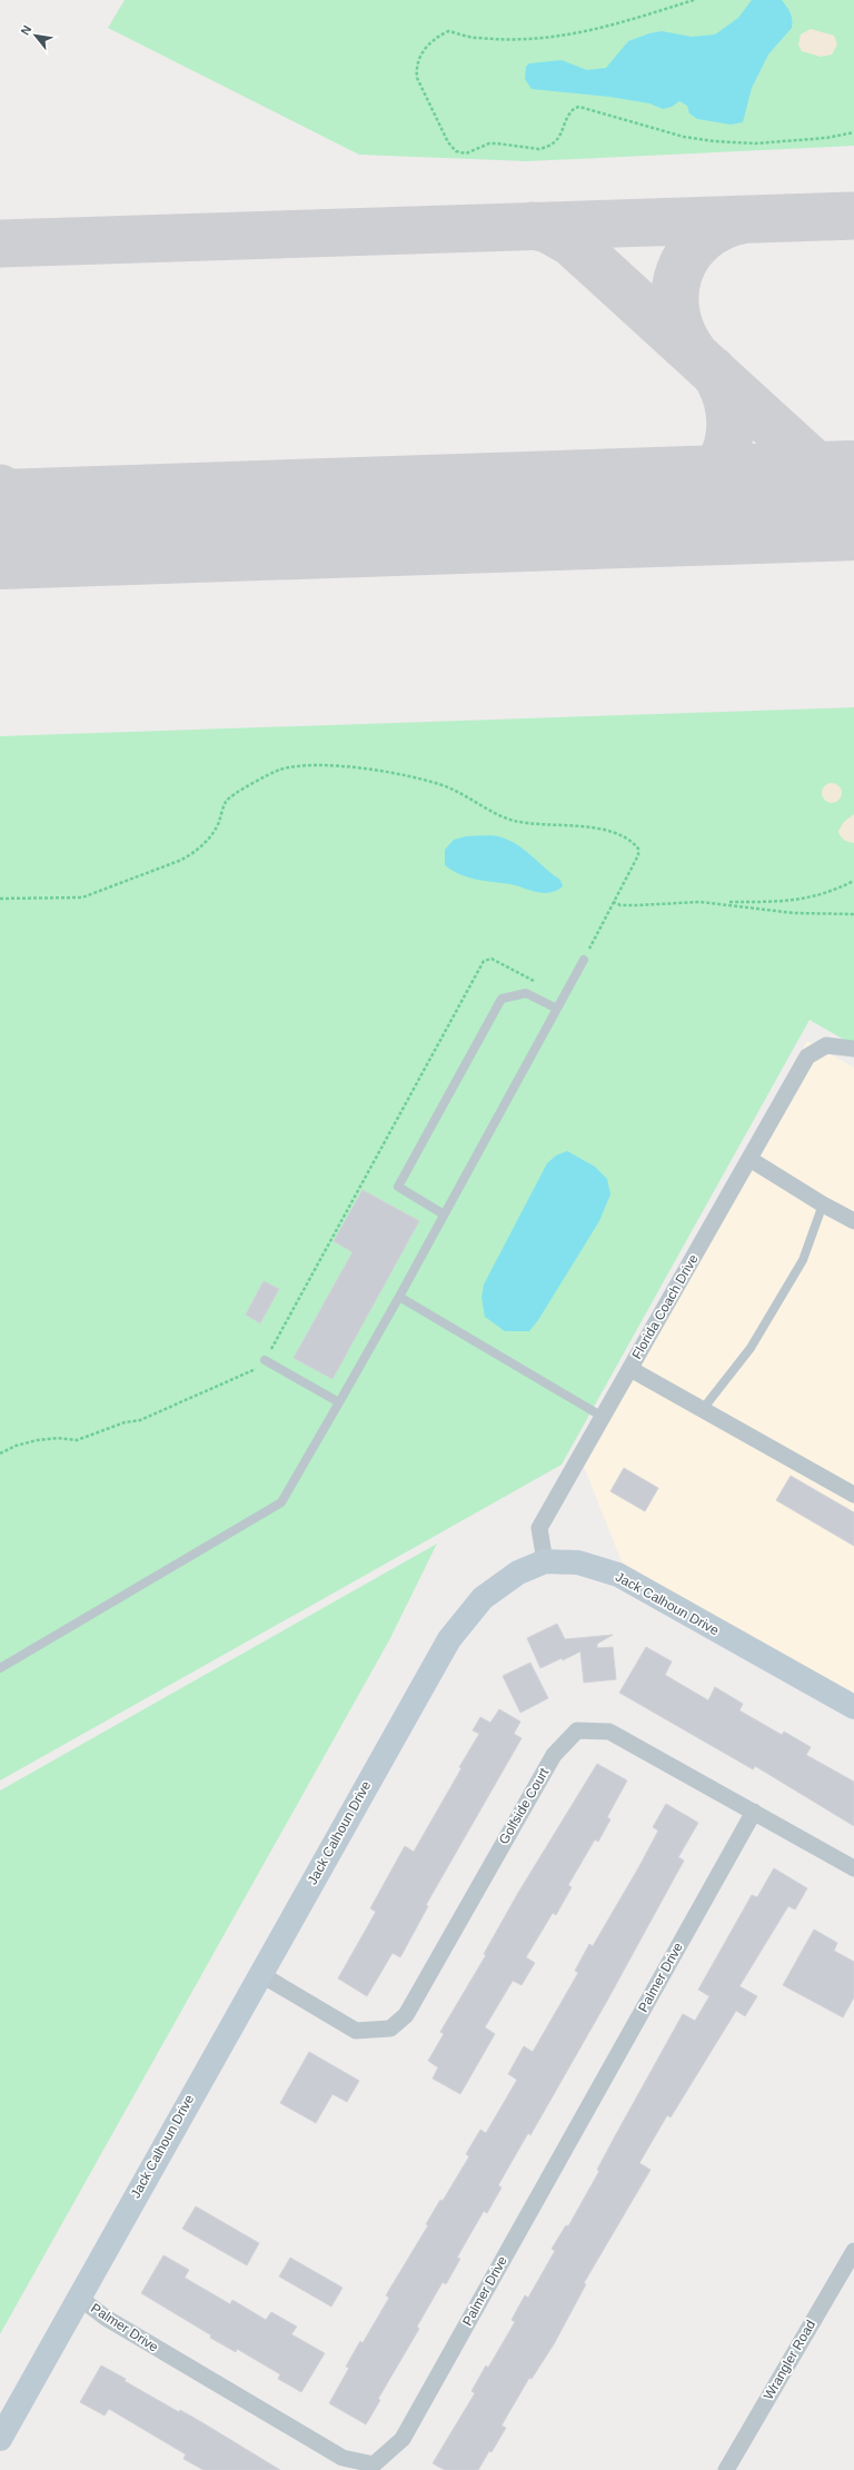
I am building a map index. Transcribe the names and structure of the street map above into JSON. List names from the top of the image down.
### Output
{
  "streets": {
    "street": [
      "Florida Coach Drive",
      "Jack Calhoun Drive",
      "Golfside Court",
      "Palmer Drive",
      "Wrangler Road"
    ]
  },
  "crossings": [
    ["Florida Coach Drive", "Jack Calhoun Drive"],
    ["Jack Calhoun Drive", "Golfside Court"],
    ["Jack Calhoun Drive", "Palmer Drive"],
    ["Golfside Court", "Palmer Drive"]
  ],
  "north": "top left"
}
